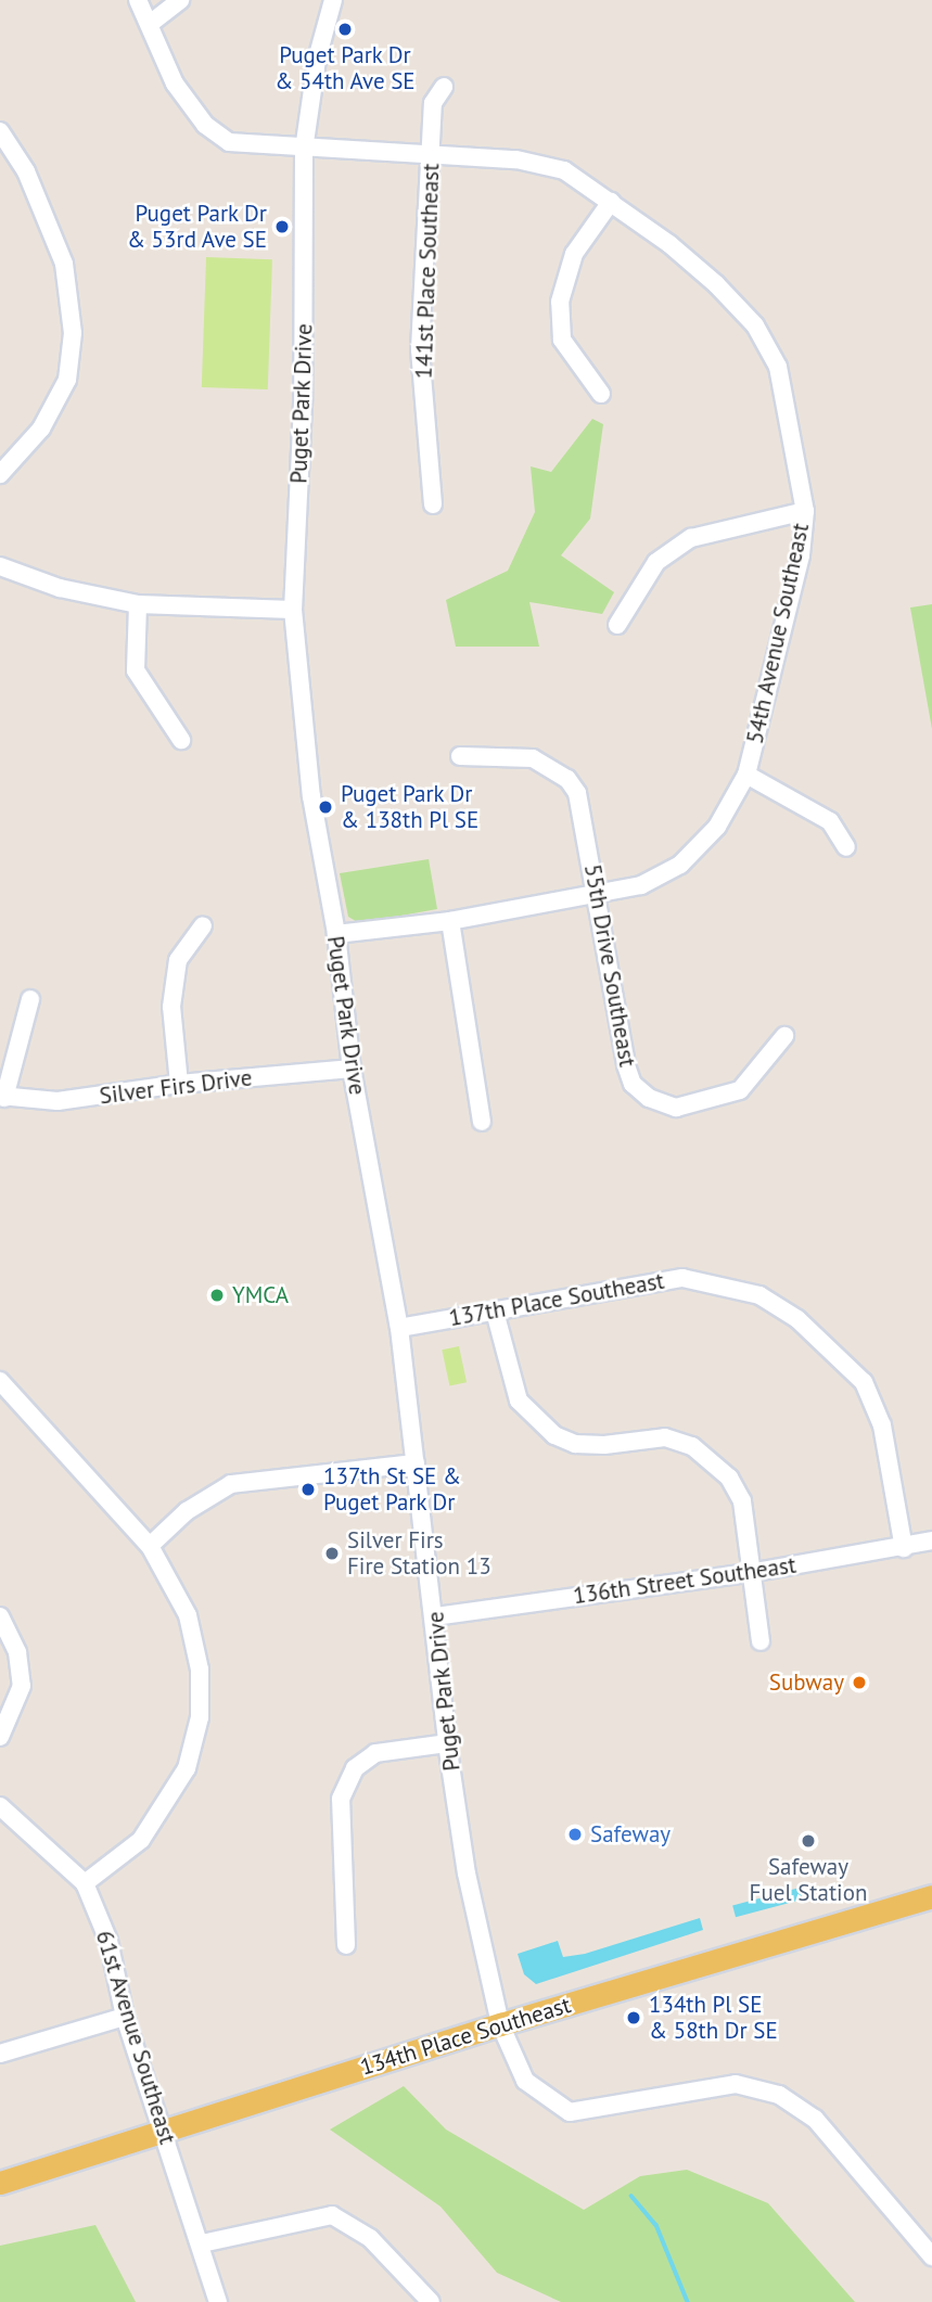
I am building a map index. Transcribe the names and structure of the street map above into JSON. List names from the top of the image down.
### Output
{
  "streets": {
    "main road": ["134th Place Southeast"],
    "street": [
      "141st Place Southeast",
      "Puget Park Drive",
      "54th Avenue Southeast",
      "55th Drive Southeast",
      "Silver Firs Drive",
      "137th Place Southeast",
      "136th Street Southeast",
      "61st Avenue Southeast"
    ]
  },
  "crossings": [
    ["141st Place Southeast", "54th Avenue Southeast"],
    ["Puget Park Drive", "54th Avenue Southeast"],
    ["Puget Park Drive", "Silver Firs Drive"],
    ["Puget Park Drive", "137th Place Southeast"],
    ["Puget Park Drive", "136th Street Southeast"],
    ["Puget Park Drive", "134th Place Southeast"],
    ["54th Avenue Southeast", "55th Drive Southeast"],
    ["137th Place Southeast", "136th Street Southeast"],
    ["134th Place Southeast", "61st Avenue Southeast"]
  ],
  "places": [
    "Puget Park Dr & 54th Ave SE",
    "Puget Park Dr & 53rd Ave SE",
    "Puget Park Dr & 138th Pl SE",
    "YMCA",
    "137th St SE & Puget Park Dr",
    "Silver Firs Fire Station 13",
    "Subway",
    "Safeway",
    "Safeway Fuel Station",
    "134th Pl SE & 58th Dr SE"
  ]
}
